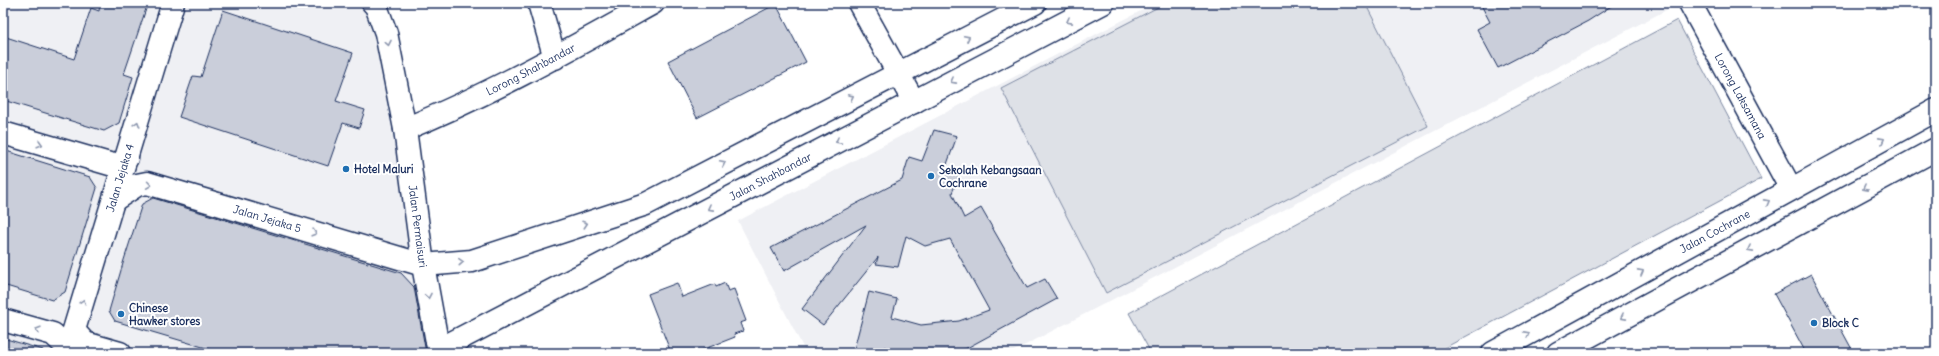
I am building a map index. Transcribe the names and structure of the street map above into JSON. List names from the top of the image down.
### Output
{
  "streets": {
    "street": [
      "Lorong Shahbandar",
      "Lorong Laksamana",
      "Jalan Shahbandar",
      "Jalan Jejaka 4",
      "Jalan Jejaka 5",
      "Jalan Permaisuri",
      "Jalan Cochrane"
    ]
  },
  "crossings": [
    ["Lorong Shahbandar", "Jalan Permaisuri"],
    ["Lorong Laksamana", "Jalan Cochrane"],
    ["Jalan Shahbandar", "Jalan Permaisuri"],
    ["Jalan Jejaka 4", "Jalan Jejaka 5"],
    ["Jalan Jejaka 5", "Jalan Permaisuri"]
  ],
  "one_way": ["Jalan Jejaka 4", "Jalan Jejaka 5", "Jalan Permaisuri"],
  "places": [
    "Hotel Maluri",
    "Sekolah Kebangsaan Cochrane",
    "Chinese Hawker stores",
    "Block C"
  ]
}
